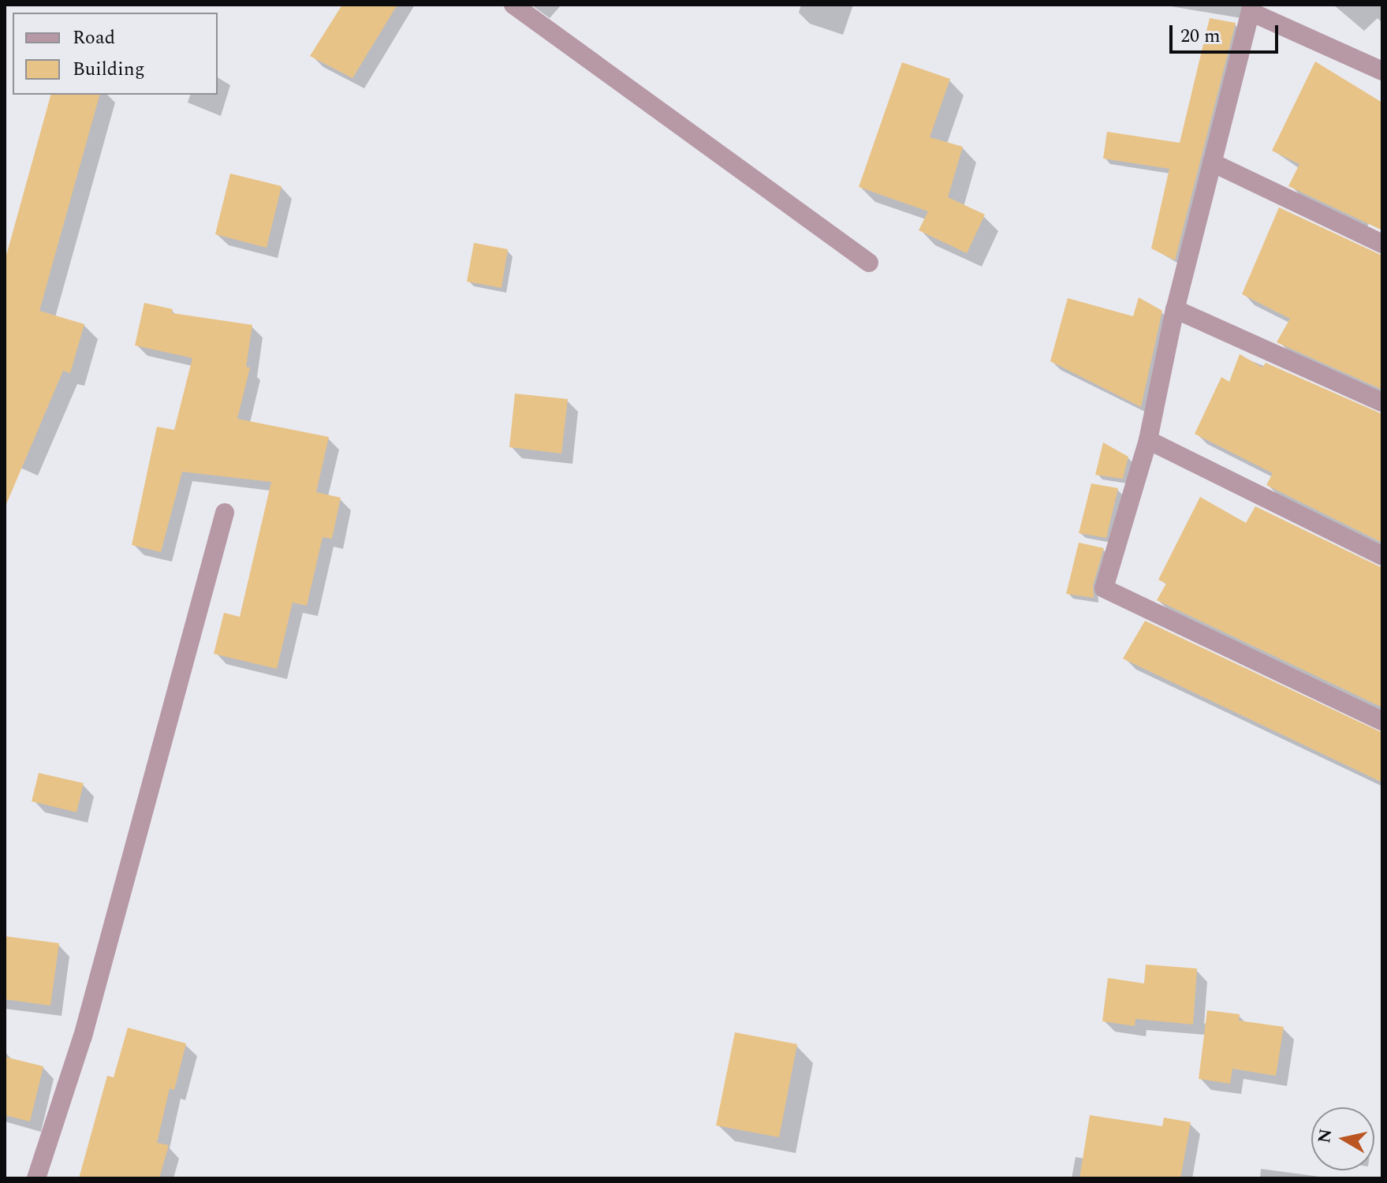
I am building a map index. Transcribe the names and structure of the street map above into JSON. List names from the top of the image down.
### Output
{
  "legend": ["Road", "Building"],
  "scale_bar": "20 m",
  "north": "left"
}
